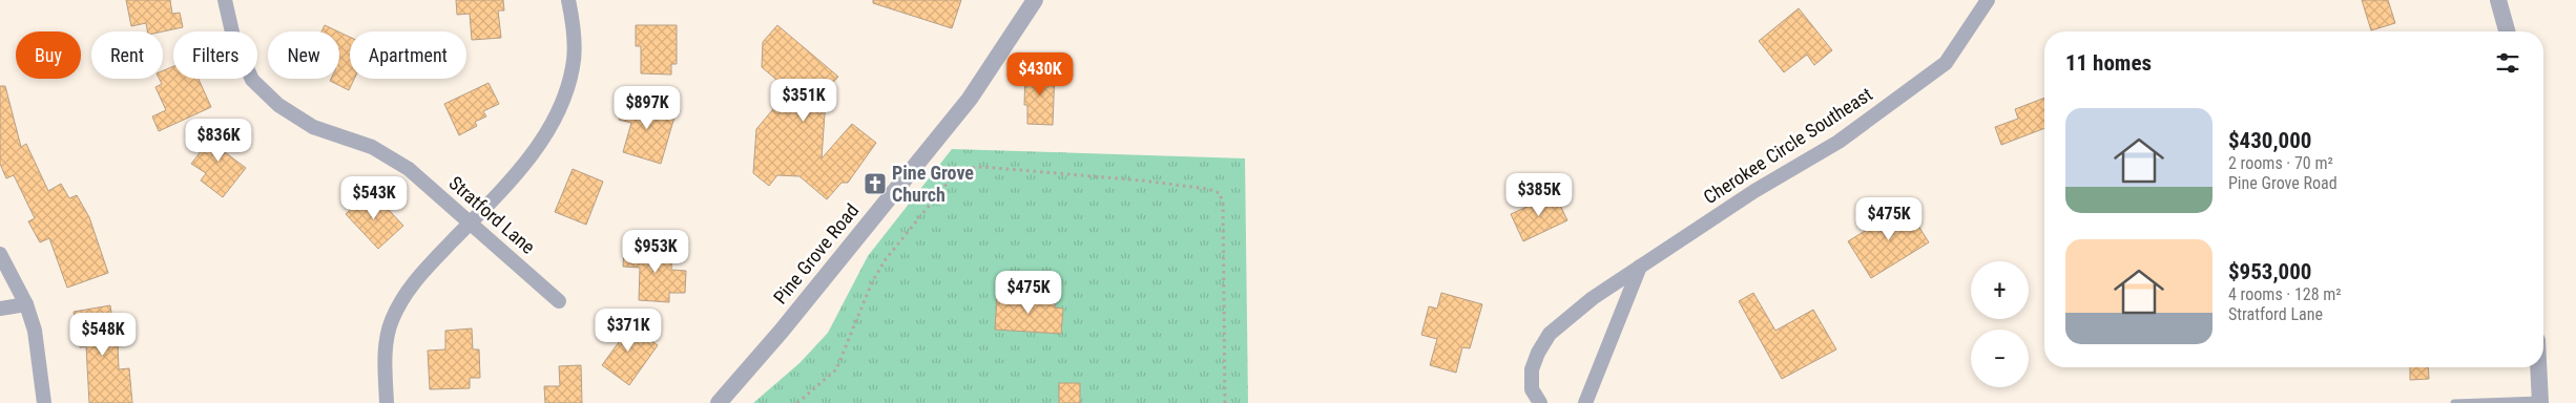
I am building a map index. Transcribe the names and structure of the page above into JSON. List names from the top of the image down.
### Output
{
  "streets": {
    "street": ["Cherokee Circle Southeast", "Stratford Lane", "Pine Grove Road"]
  },
  "places": {
    "church": ["Pine Grove Church"]
  },
  "page": {
    "chip": [
      "Buy",
      "Rent",
      "Filters",
      "New",
      "Apartment"
    ],
    "heading": "11 homes",
    "price": [
      "$430K",
      "$351K",
      "$897K",
      "$836K",
      "$385K",
      "$543K",
      "$475K",
      "$953K",
      "$475K",
      "$371K",
      "$548K"
    ],
    "list": [
      {
        "name": "$430,000",
        "note": "2 rooms · 70 m² · Pine Grove Road"
      },
      {
        "name": "$953,000",
        "note": "4 rooms · 128 m² · Stratford Lane"
      }
    ],
    "map_buttons": ["+", "−"]
  }
}
